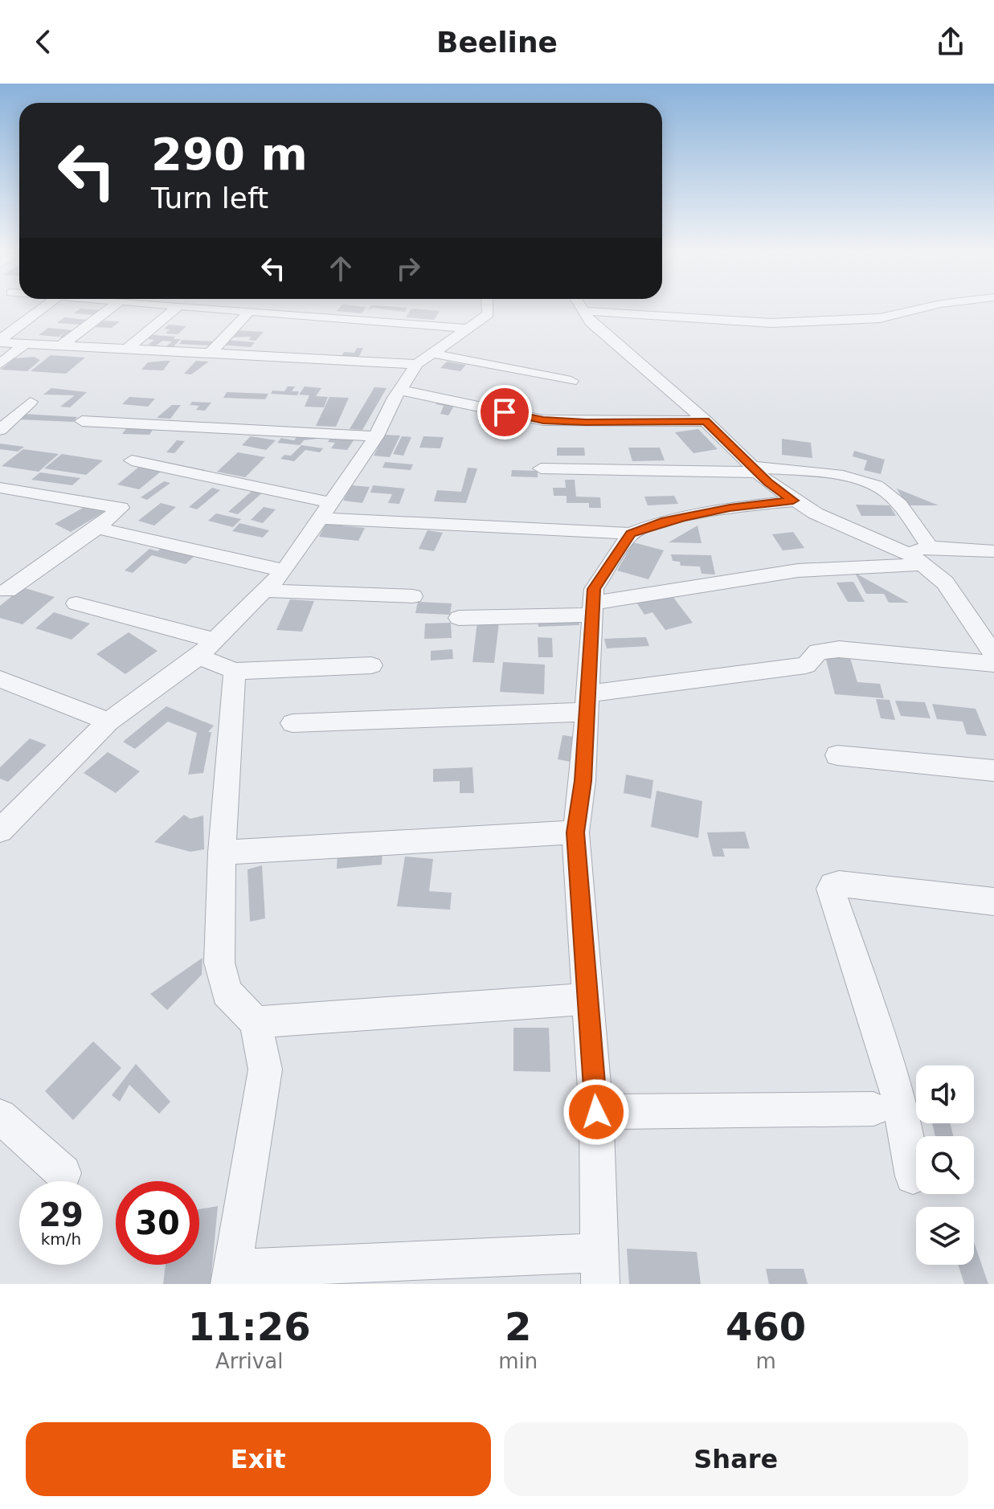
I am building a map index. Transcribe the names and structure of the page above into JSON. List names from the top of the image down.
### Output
{
  "page": {
    "header": "Beeline",
    "turn": ["290 m", "Turn left"],
    "speed": "29 km/h",
    "limit": "30",
    "eta": [
      "11:26",
      "Arrival",
      "2",
      "min",
      "460",
      "m"
    ],
    "buttons": ["Exit", "Share"]
  }
}
